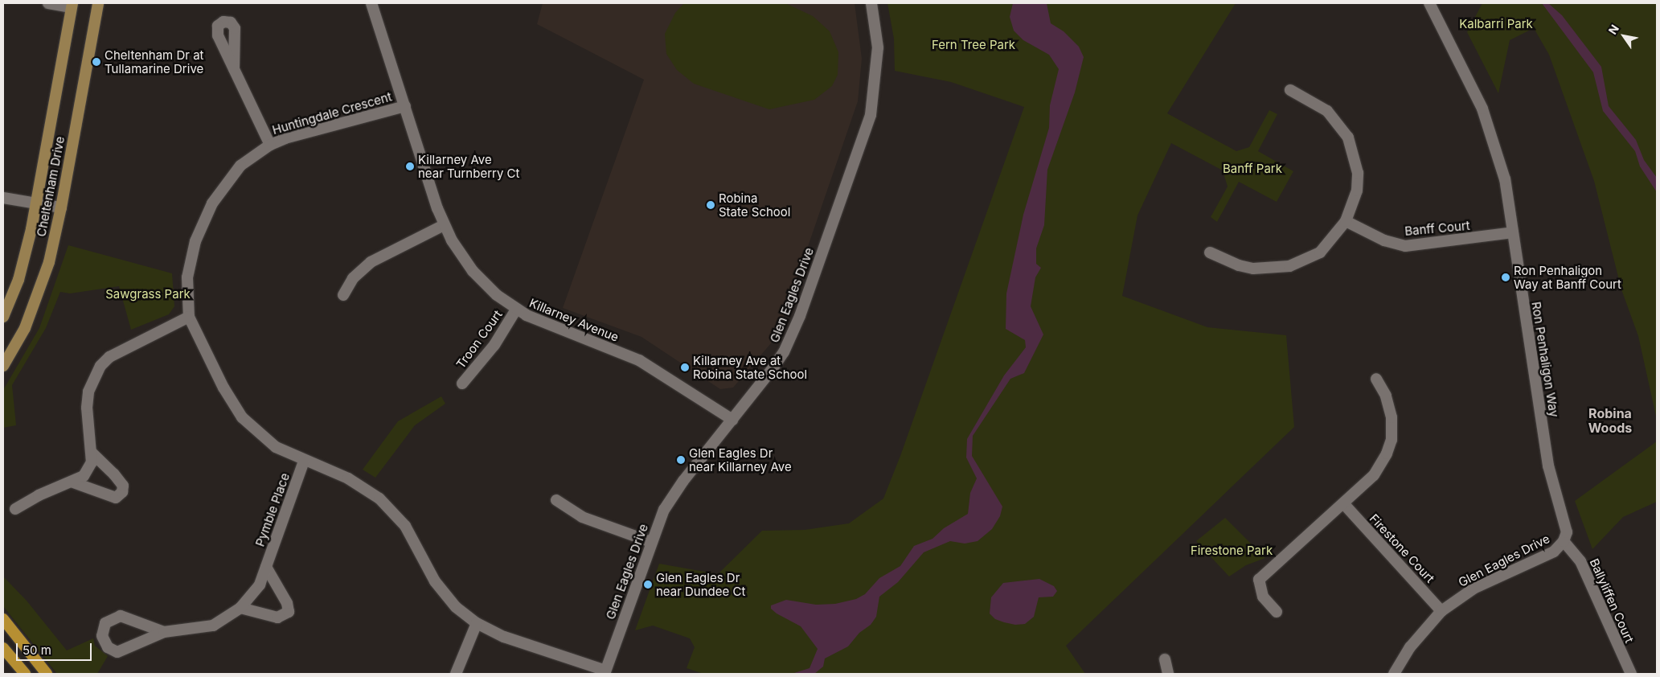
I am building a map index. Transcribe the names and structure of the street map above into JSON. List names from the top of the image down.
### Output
{
  "streets": {
    "main road": ["Cheltenham Drive"],
    "street": [
      "Huntingdale Crescent",
      "Banff Court",
      "Glen Eagles Drive",
      "Killarney Avenue",
      "Troon Court",
      "Ron Penhaligon Way",
      "Pymble Place",
      "Firestone Court",
      "Ballyliffen Court"
    ]
  },
  "crossings": [
    ["Huntingdale Crescent", "Glen Eagles Drive"],
    ["Huntingdale Crescent", "Killarney Avenue"],
    ["Huntingdale Crescent", "Pymble Place"],
    ["Banff Court", "Ron Penhaligon Way"],
    ["Glen Eagles Drive", "Killarney Avenue"],
    ["Glen Eagles Drive", "Ron Penhaligon Way"],
    ["Glen Eagles Drive", "Firestone Court"],
    ["Glen Eagles Drive", "Ballyliffen Court"],
    ["Killarney Avenue", "Troon Court"],
    ["Ron Penhaligon Way", "Ballyliffen Court"]
  ],
  "districts": ["Robina Woods"],
  "parks": [
    "Kalbarri Park",
    "Fern Tree Park",
    "Banff Park",
    "Sawgrass Park",
    "Firestone Park"
  ],
  "places": [
    "Cheltenham Dr at Tullamarine Drive",
    "Killarney Ave near Turnberry Ct",
    "Robina State School",
    "Ron Penhaligon Way at Banff Court",
    "Killarney Ave at Robina State School",
    "Glen Eagles Dr near Killarney Ave",
    "Glen Eagles Dr near Dundee Ct"
  ],
  "scale_bar": "50 m",
  "north": "top left"
}
